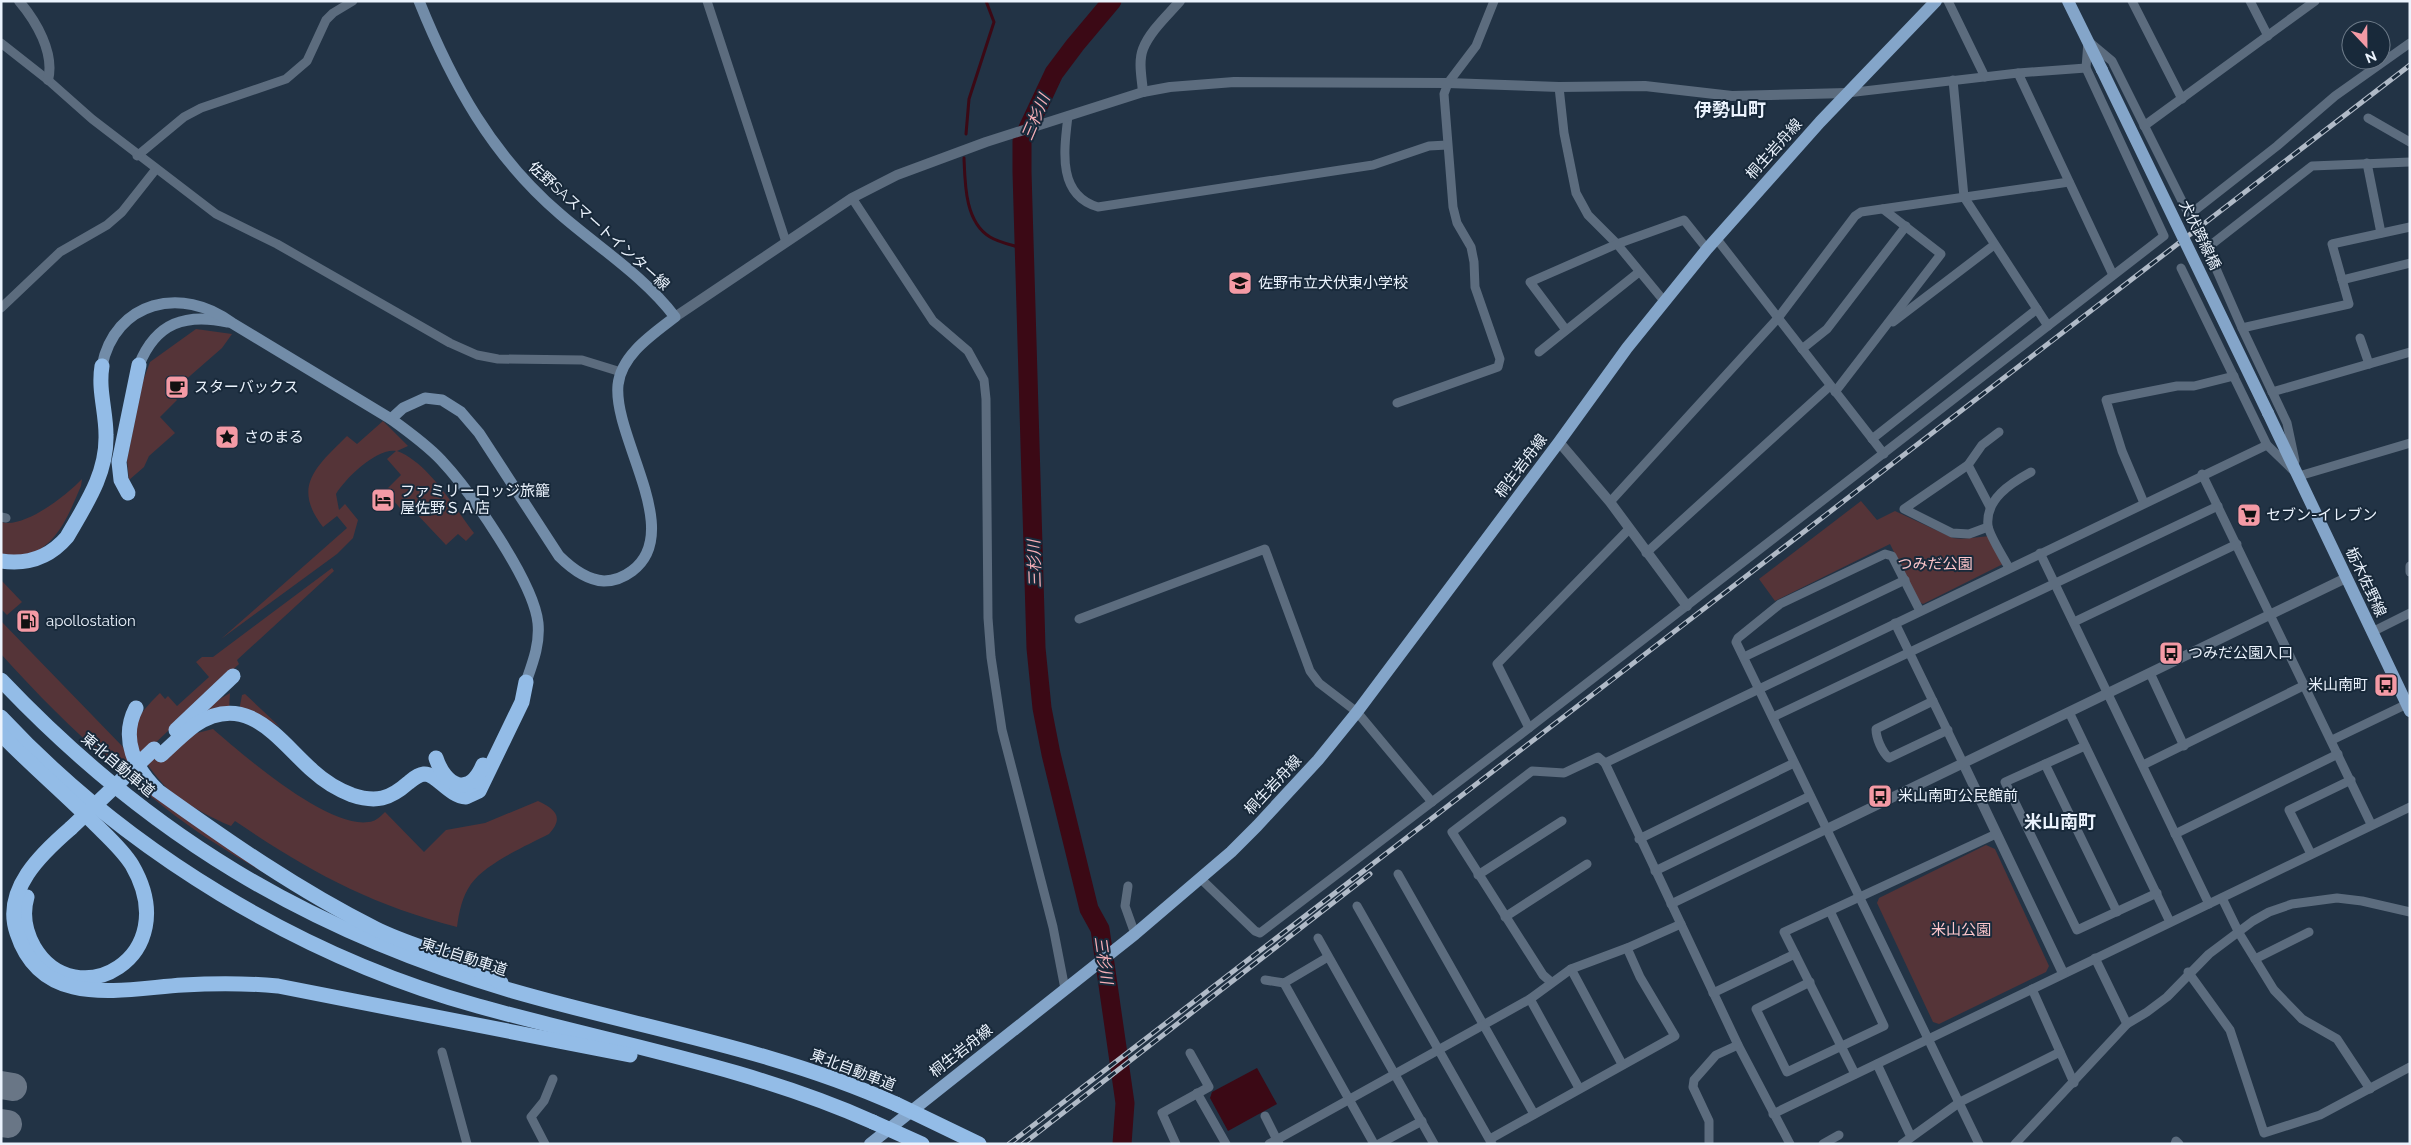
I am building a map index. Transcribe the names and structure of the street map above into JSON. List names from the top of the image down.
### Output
{
  "streets": {
    "highway": ["東北自動車道"],
    "main road": [
      "桐生岩舟線",
      "佐野SAスマートインター線",
      "犬伏跨線橋",
      "栃木佐野線"
    ]
  },
  "crossings": [
    ["犬伏跨線橋", "栃木佐野線"]
  ],
  "districts": ["伊勢山町", "米山南町"],
  "water": ["三杉川"],
  "parks": ["つみだ公園", "米山公園"],
  "places": {
    "school or university": ["佐野市立犬伏東小学校"],
    "cafe": ["スターバックス"],
    "place": ["さのまる"],
    "hotel": ["ファミリーロッジ旅籠 屋佐野ＳＡ店"],
    "supermarket": ["セブン-イレブン"],
    "fuel station": ["apollostation"],
    "bus stop": ["つみだ公園入口", "米山南町", "米山南町公民館前"]
  },
  "north": "bottom"
}
